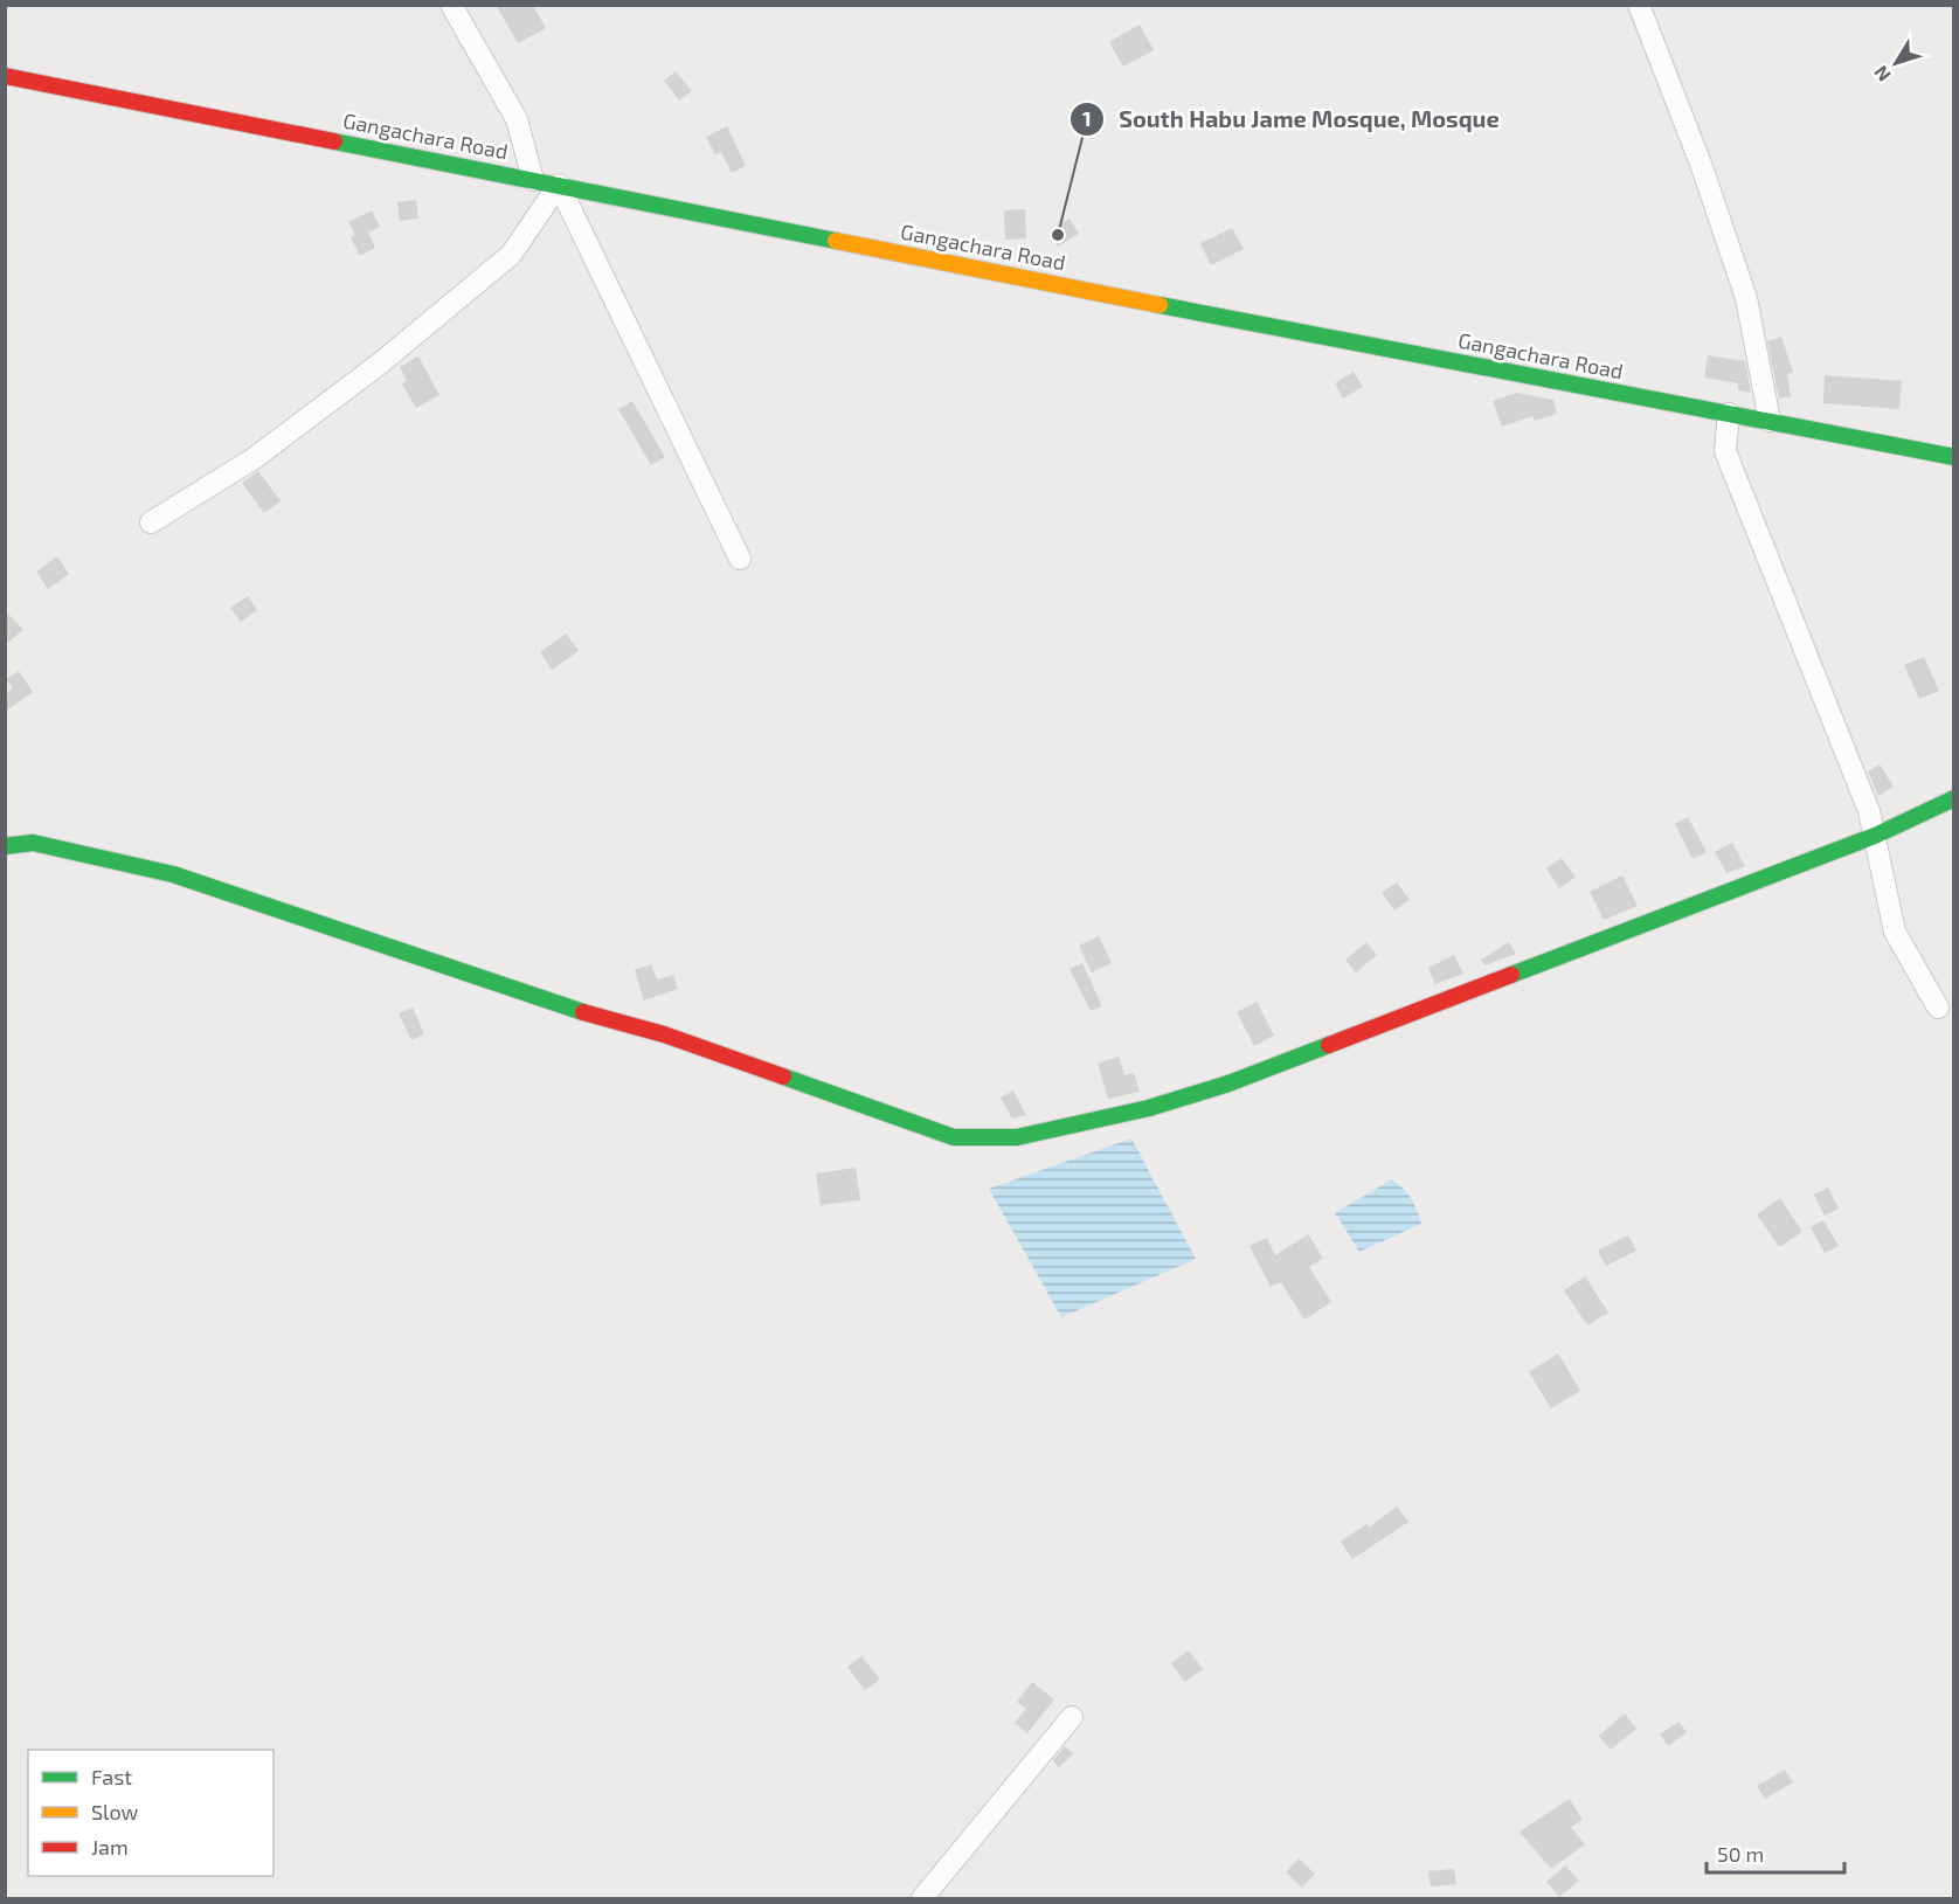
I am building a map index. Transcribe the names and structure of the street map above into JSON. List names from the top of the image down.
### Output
{
  "streets": {
    "street": ["Gangachara Road"]
  },
  "places": ["South Habu Jame Mosque, Mosque"],
  "legend": ["Fast", "Slow", "Jam"],
  "scale_bar": "50 m",
  "north": "bottom left"
}
